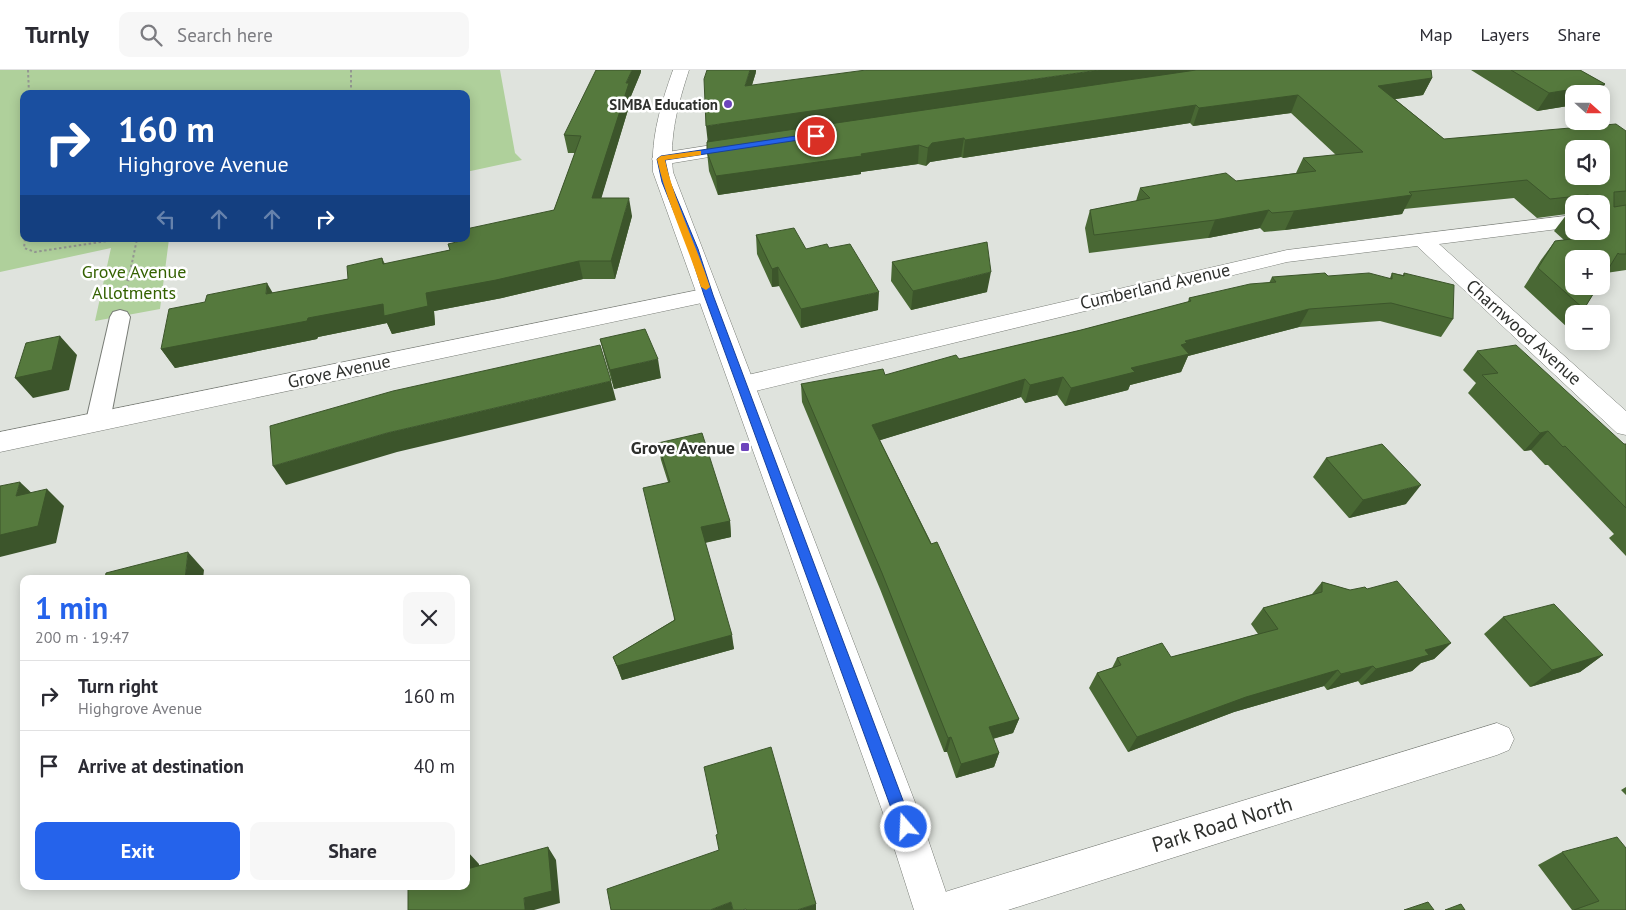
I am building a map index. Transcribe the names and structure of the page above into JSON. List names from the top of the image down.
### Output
{
  "streets": {
    "street": [
      "Cumberland Avenue",
      "Charnwood Avenue",
      "Grove Avenue",
      "Park Road North"
    ]
  },
  "crossings": [
    ["Cumberland Avenue", "Charnwood Avenue"]
  ],
  "parks": ["Grove Avenue Allotments"],
  "places": {
    "other": ["SIMBA Education"],
    "transit": ["Grove Avenue"]
  },
  "north": "right",
  "page": {
    "header": "Turnly",
    "search": "Search here",
    "nav": ["Map", "Layers", "Share"],
    "map_buttons": ["+", "−"],
    "turn": ["160 m", "Highgrove Avenue"],
    "heading": ["1 min", "200 m · 19:47"],
    "list": [
      {
        "name": "Turn right",
        "note": "Highgrove Avenue",
        "value": "160 m"
      },
      {
        "name": "Arrive at destination",
        "value": "40 m"
      }
    ],
    "buttons": ["Exit", "Share"]
  }
}
